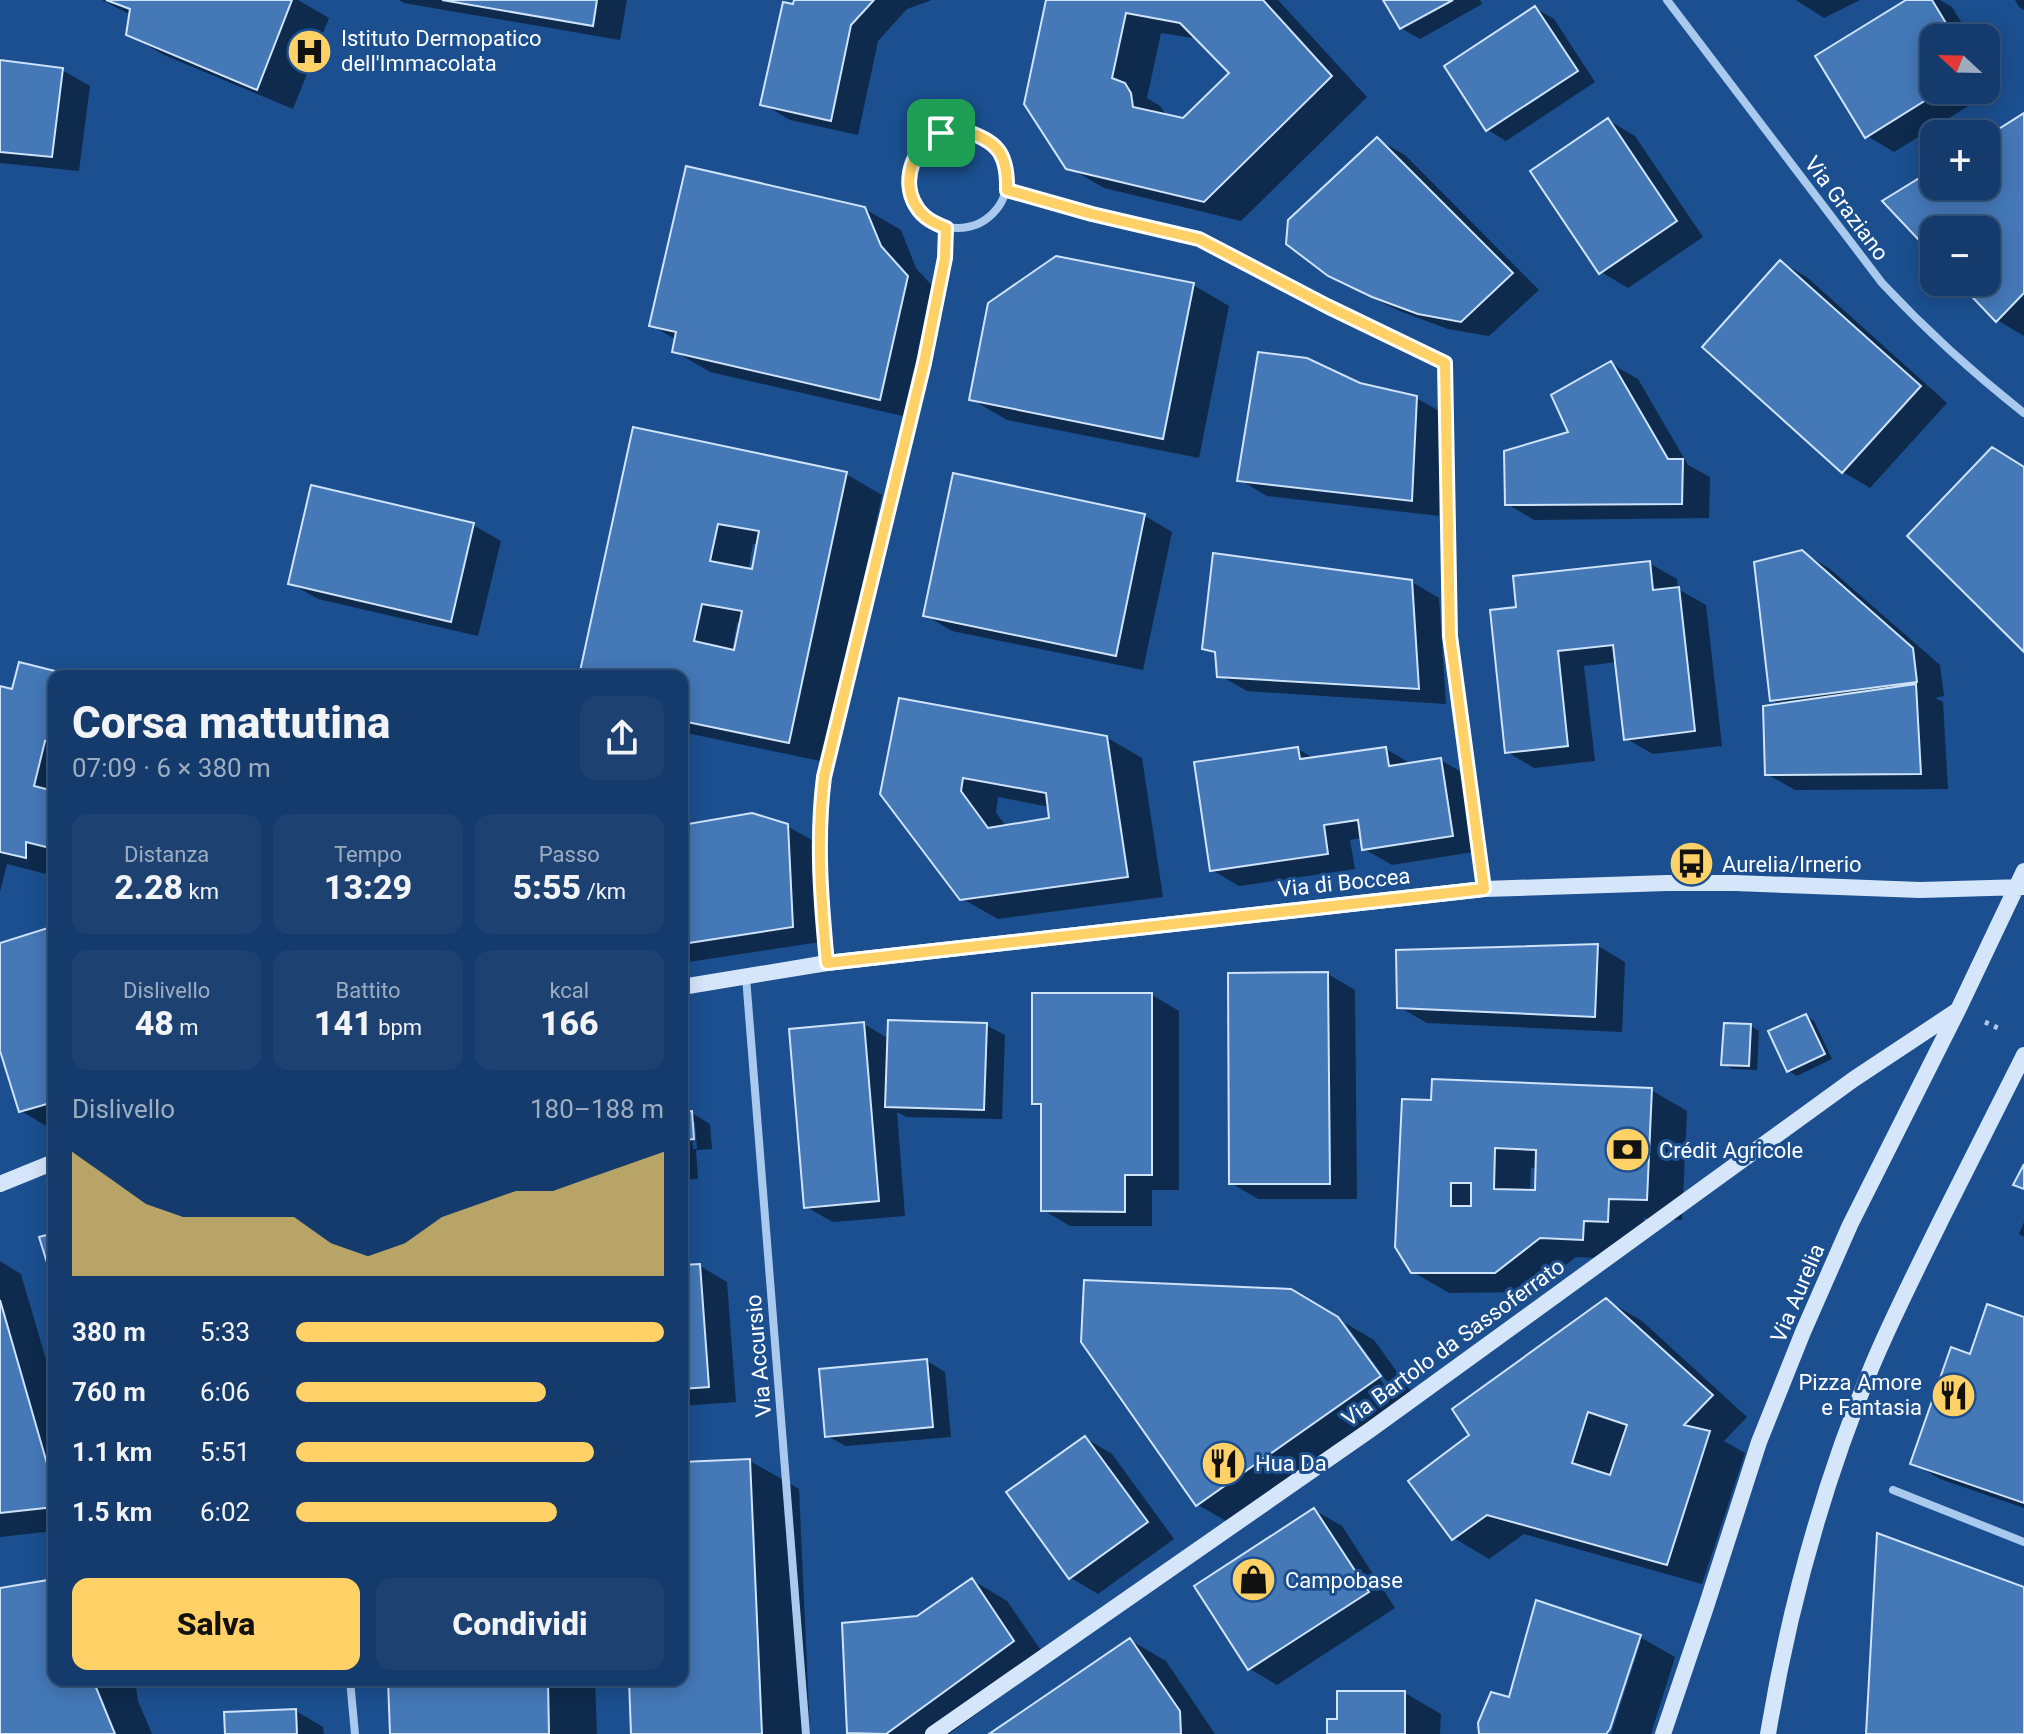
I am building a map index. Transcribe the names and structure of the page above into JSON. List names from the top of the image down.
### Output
{
  "streets": {
    "main road": ["Via di Boccea", "Via Aurelia", "Via Bartolo da Sassoferrato"],
    "street": ["Via Graziano", "Via Accursio"]
  },
  "crossings": [
    ["Via di Boccea", "Via Aurelia"],
    ["Via di Boccea", "Via Accursio"],
    ["Via Aurelia", "Via Bartolo da Sassoferrato"]
  ],
  "places": {
    "hospital": ["Istituto Dermopatico dell'Immacolata"],
    "bus stop": ["Aurelia/Irnerio"],
    "bank": ["Crédit Agricole"],
    "restaurant": ["Pizza Amore e Fantasia", "Hua Da"],
    "shop": ["Campobase"]
  },
  "north": "left",
  "page": {
    "map_buttons": ["+", "−"],
    "heading": ["Corsa mattutina", "07:09 · 6 × 380 m"],
    "stats": [
      ["Distanza", "2.28 km"],
      ["Tempo", "13:29"],
      ["Passo", "5:55 /km"],
      ["Dislivello", "48 m"],
      ["Battito", "141 bpm"],
      ["kcal", "166"]
    ],
    "chart": ["Dislivello", "180–188 m"],
    "list": [
      {
        "name": "380 m",
        "note": "5:33"
      },
      {
        "name": "760 m",
        "note": "6:06"
      },
      {
        "name": "1.1 km",
        "note": "5:51"
      },
      {
        "name": "1.5 km",
        "note": "6:02"
      }
    ],
    "buttons": ["Salva", "Condividi"]
  }
}
